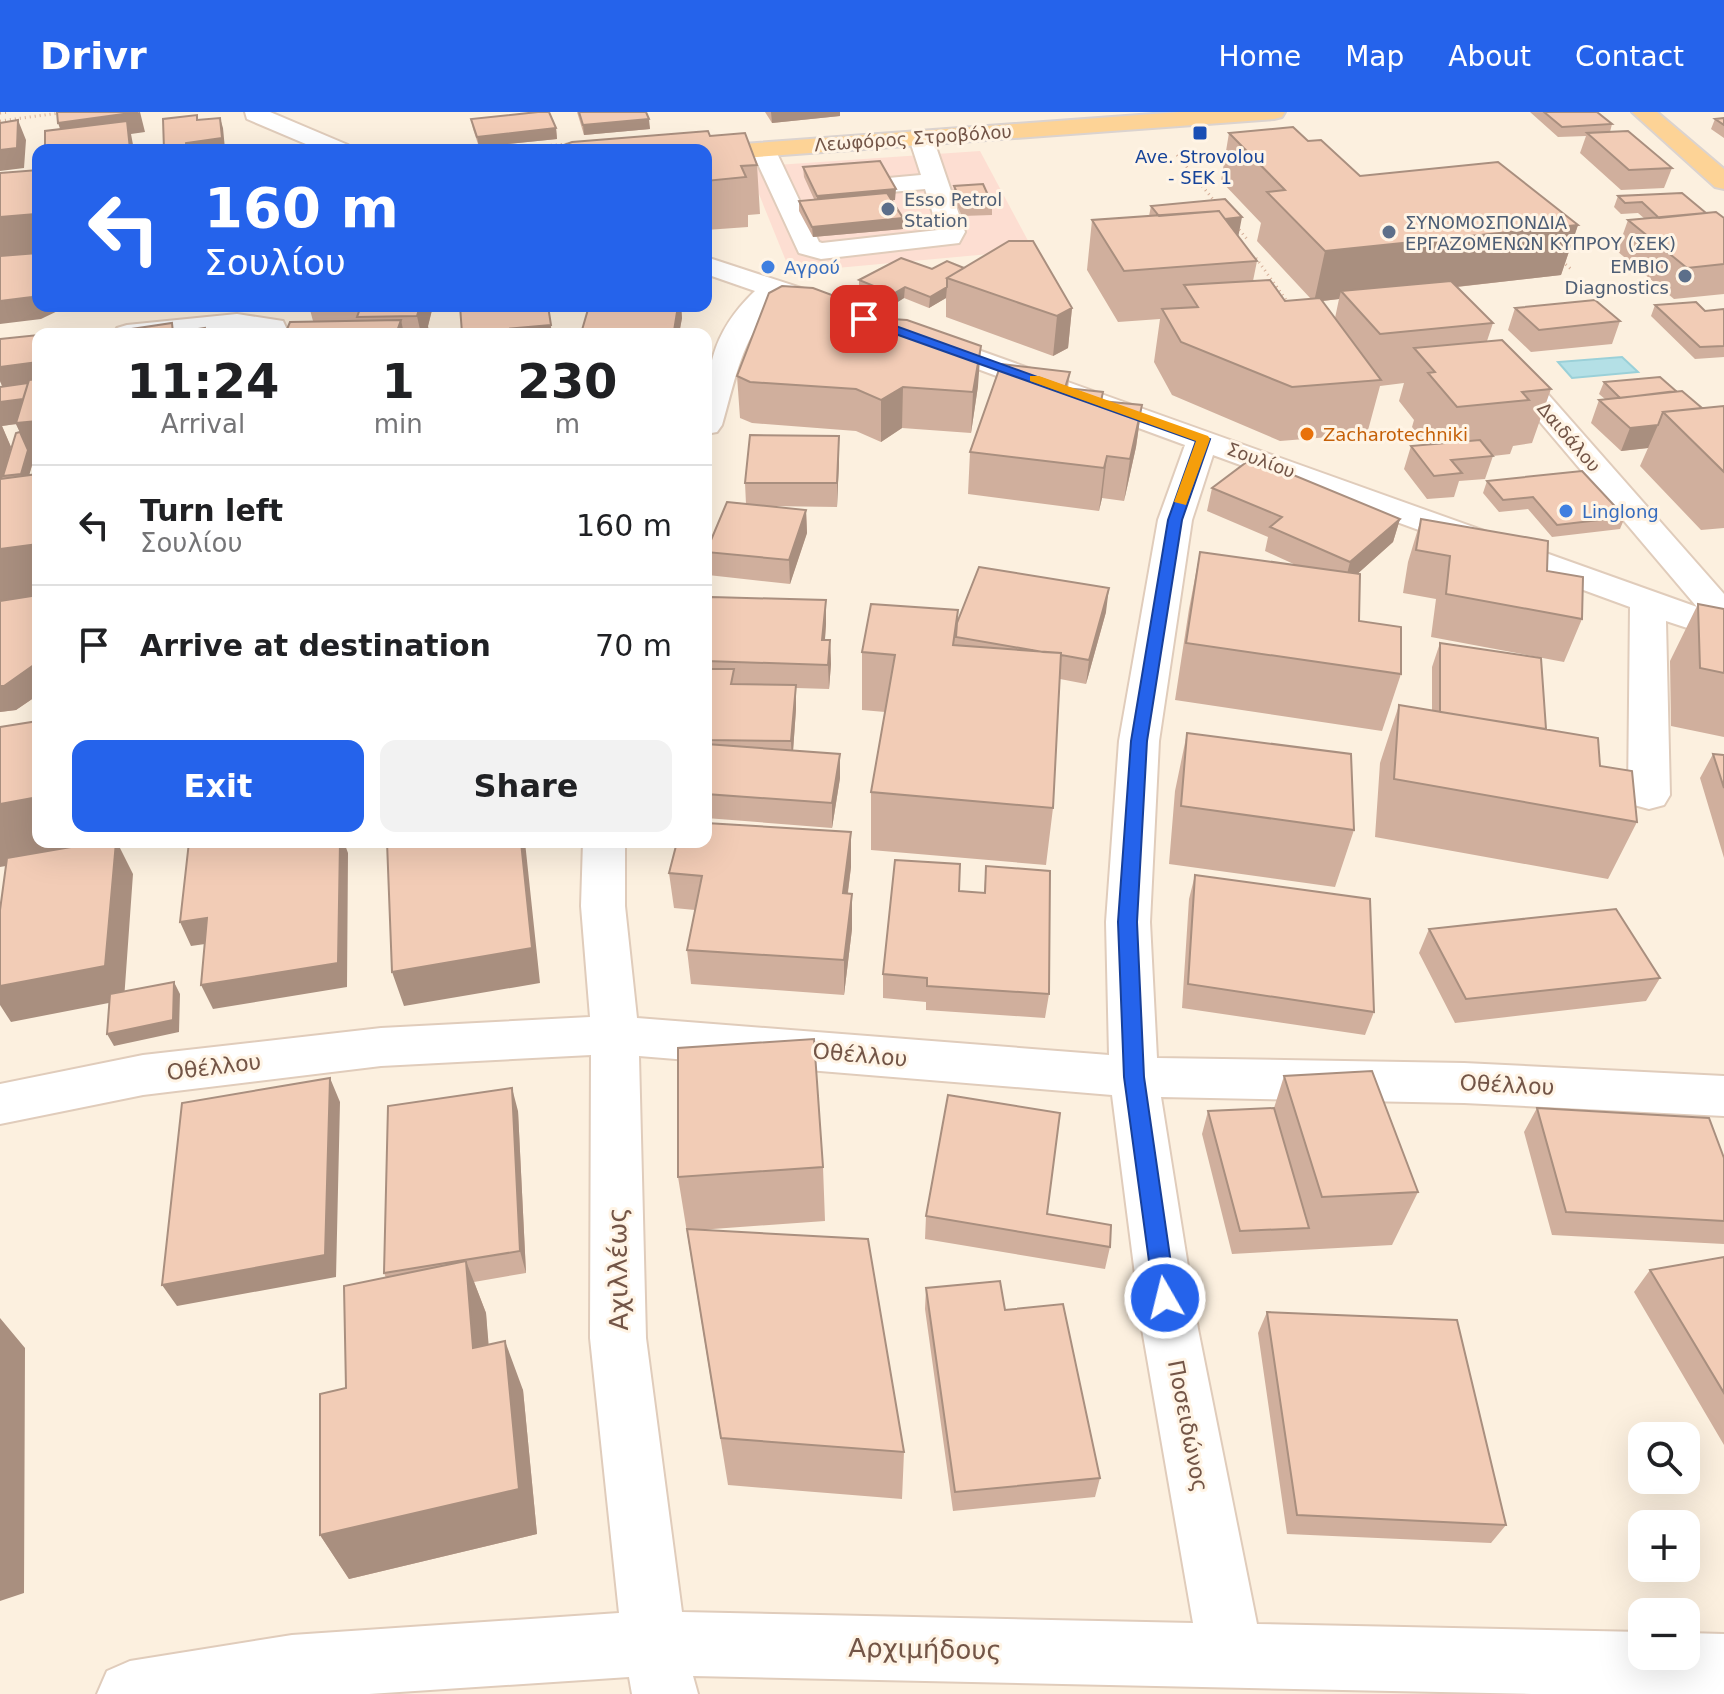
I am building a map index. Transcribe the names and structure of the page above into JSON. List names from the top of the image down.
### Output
{
  "streets": {
    "main road": ["Λεωφόρος Στροβόλου"],
    "street": [
      "Δαιδάλου",
      "Σουλίου",
      "Οθέλλου",
      "Αχιλλέως",
      "Ποσειδώνος",
      "Αρχιμήδους"
    ]
  },
  "crossings": [
    ["Σουλίου", "Ποσειδώνος"],
    ["Οθέλλου", "Αχιλλέως"],
    ["Οθέλλου", "Ποσειδώνος"],
    ["Αχιλλέως", "Αρχιμήδους"],
    ["Ποσειδώνος", "Αρχιμήδους"]
  ],
  "places": {
    "transit": ["Ave. Strovolou - SEK 1"],
    "other": [
      "Esso Petrol Station",
      "ΣΥΝΟΜΟΣΠΟΝΔΙΑ ΕΡΓΑΖΟΜΕΝΩΝ ΚΥΠΡΟΥ (ΣΕΚ)",
      "Αγρού",
      "EMBIO Diagnostics",
      "Zacharotechniki",
      "Linglong"
    ]
  },
  "page": {
    "header": "Drivr",
    "nav": [
      "Home",
      "Map",
      "About",
      "Contact"
    ],
    "turn": ["160 m", "Σουλίου"],
    "eta": [
      "11:24",
      "Arrival",
      "1",
      "min",
      "230",
      "m"
    ],
    "list": [
      {
        "name": "Turn left",
        "note": "Σουλίου",
        "value": "160 m"
      },
      {
        "name": "Arrive at destination",
        "value": "70 m"
      }
    ],
    "buttons": ["Exit", "Share"],
    "map_buttons": ["+", "−"]
  }
}
